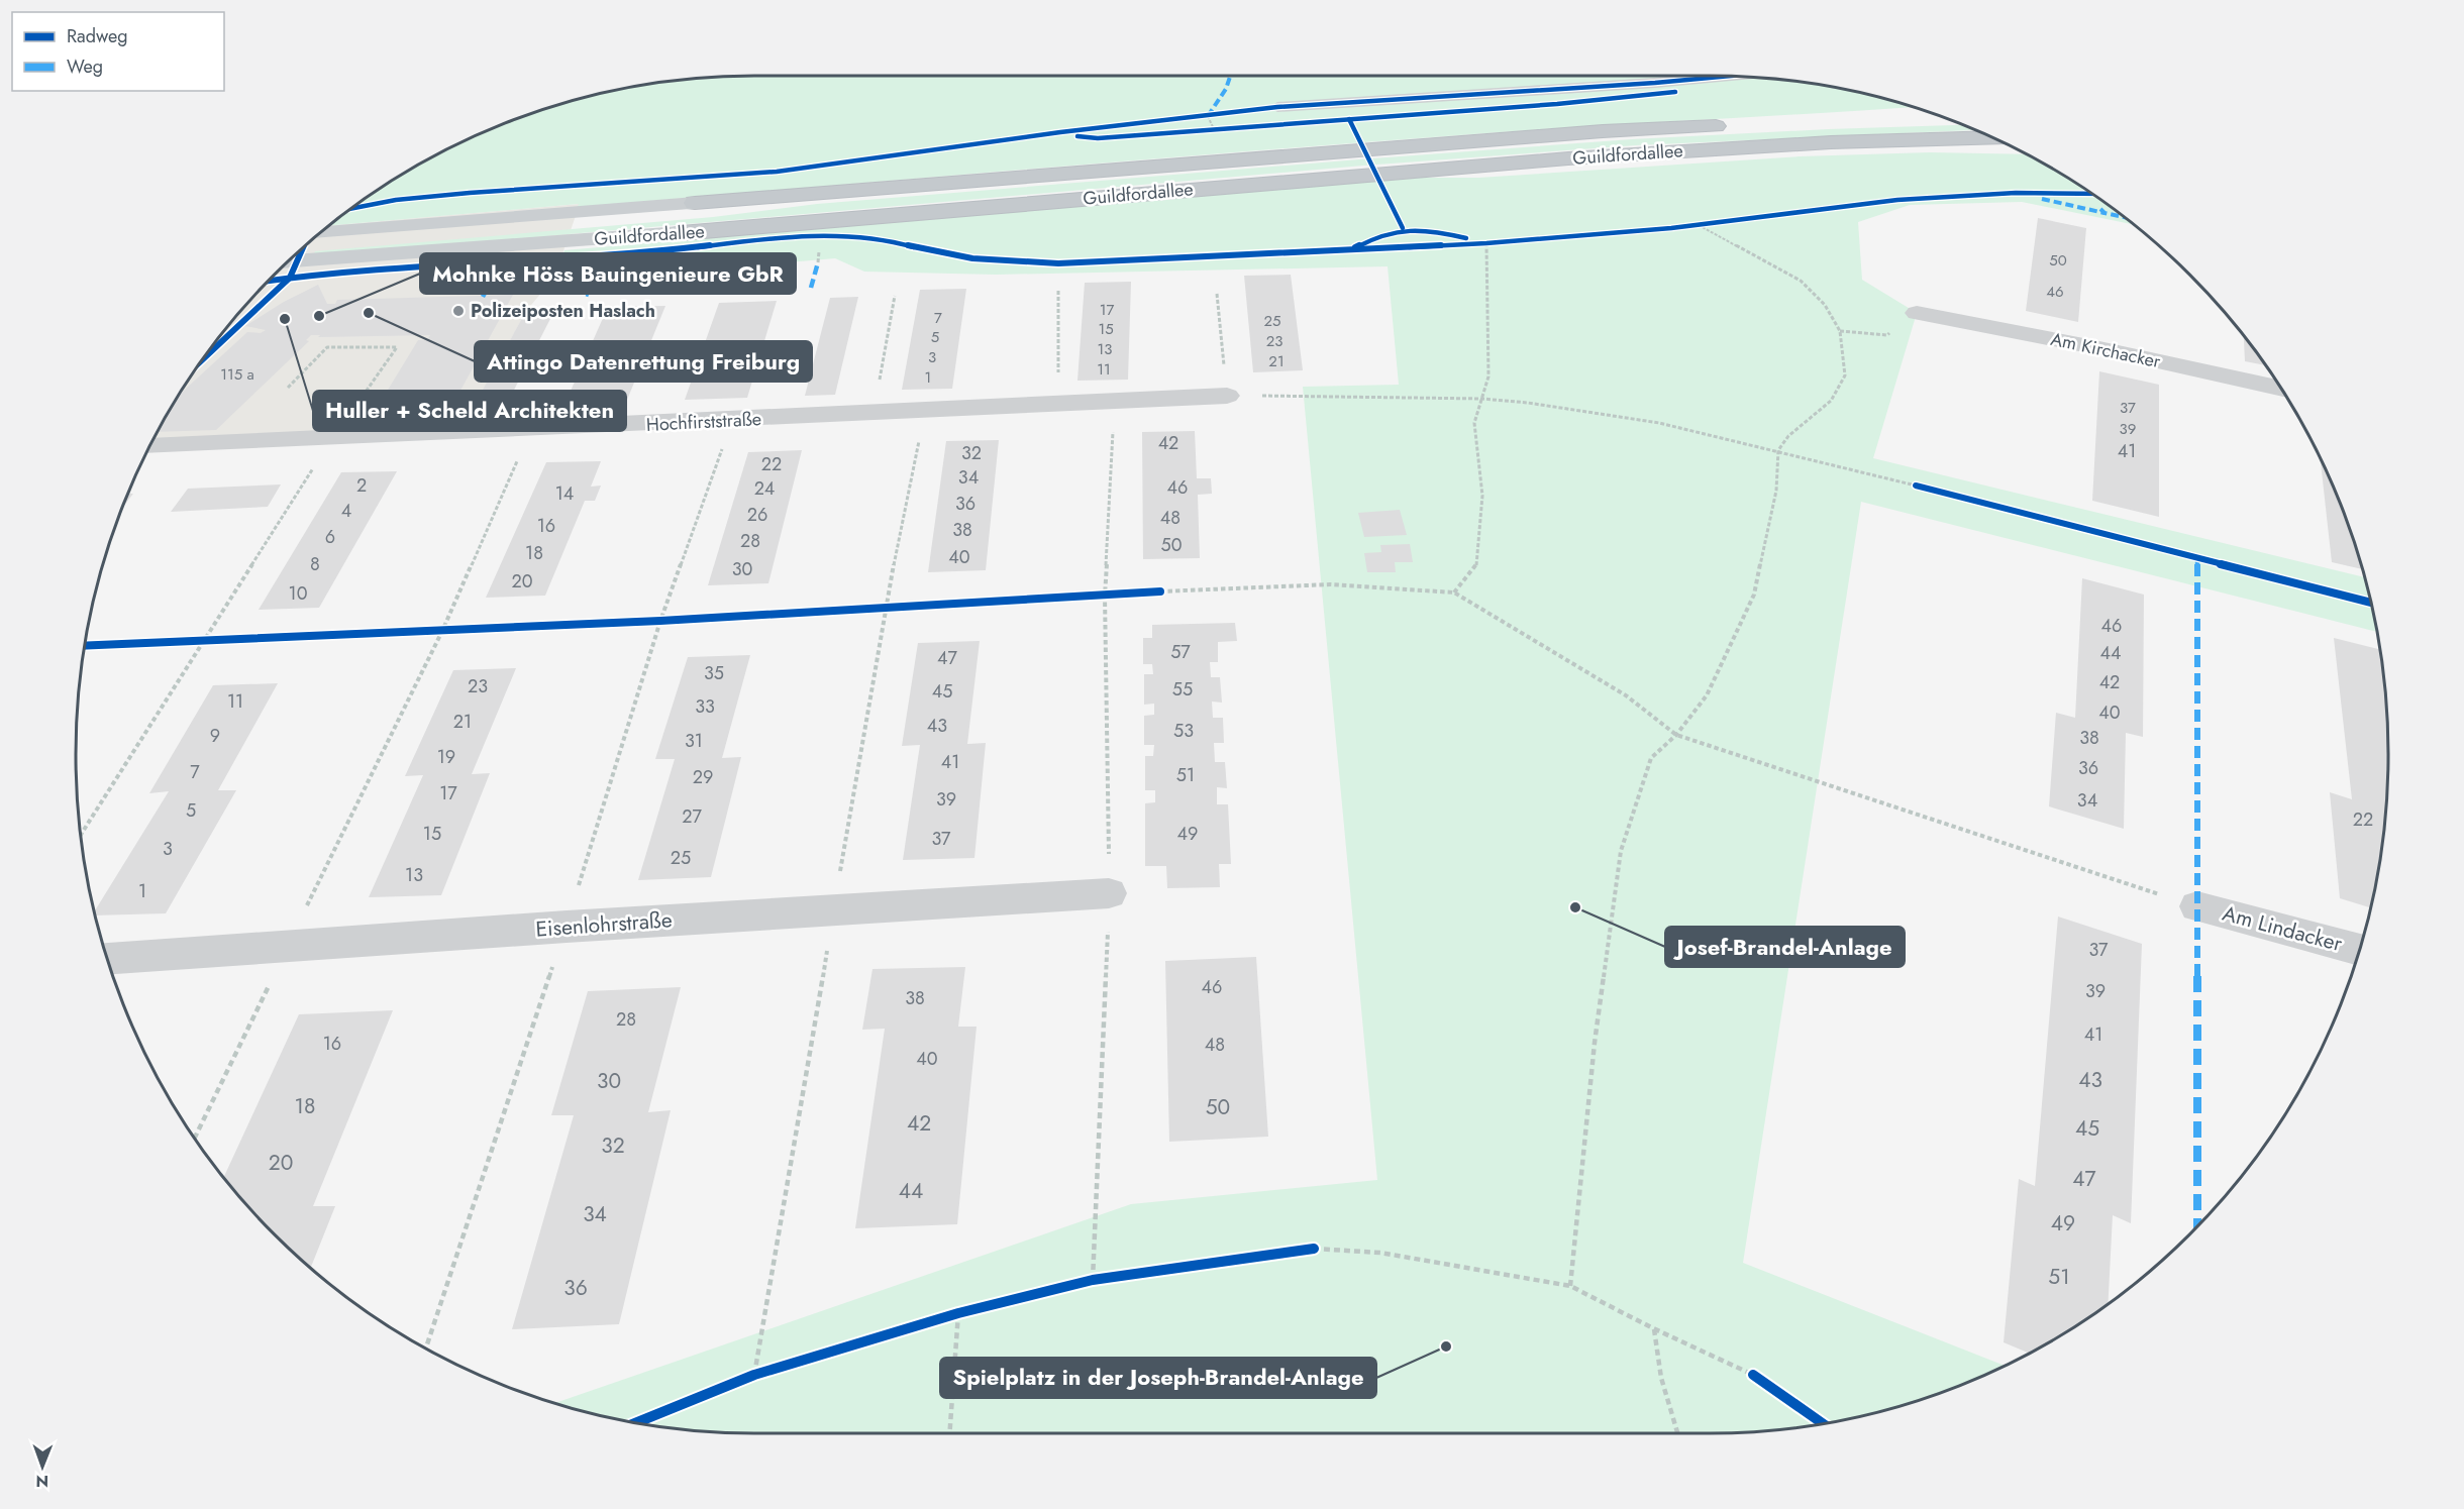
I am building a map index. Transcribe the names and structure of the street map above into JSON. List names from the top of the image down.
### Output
{
  "streets": {
    "highway": ["Guildfordallee"],
    "street": [
      "Am Kirchacker",
      "Hochfirststraße",
      "Eisenlohrstraße",
      "Am Lindacker"
    ]
  },
  "places": [
    "Polizeiposten Haslach",
    "Attingo Datenrettung Freiburg",
    "Mohnke Höss Bauingenieure GbR",
    "Huller + Scheld Architekten",
    "Josef-Brandel-Anlage",
    "Spielplatz in der Joseph-Brandel-Anlage"
  ],
  "house_numbers": [
    "50",
    "46",
    "17",
    "7",
    "25",
    "15",
    "5",
    "23",
    "13",
    "3",
    "21",
    "11",
    "115 a",
    "1",
    "37",
    "39",
    "42",
    "41",
    "32",
    "22",
    "34",
    "2",
    "46",
    "24",
    "14",
    "36",
    "4",
    "26",
    "48",
    "16",
    "38",
    "6",
    "28",
    "50",
    "18",
    "40",
    "8",
    "30",
    "20",
    "10",
    "46",
    "57",
    "44",
    "47",
    "35",
    "42",
    "23",
    "55",
    "45",
    "11",
    "33",
    "40",
    "21",
    "43",
    "53",
    "9",
    "38",
    "31",
    "19",
    "41",
    "36",
    "7",
    "51",
    "29",
    "17",
    "39",
    "34",
    "5",
    "27",
    "22",
    "15",
    "49",
    "37",
    "3",
    "25",
    "13",
    "1",
    "37",
    "46",
    "39",
    "38",
    "28",
    "41",
    "16",
    "48",
    "40",
    "43",
    "30",
    "18",
    "50",
    "42",
    "45",
    "32",
    "20",
    "47",
    "44",
    "34",
    "49",
    "51",
    "36"
  ],
  "legend": ["Radweg", "Weg"],
  "north": "bottom"
}
